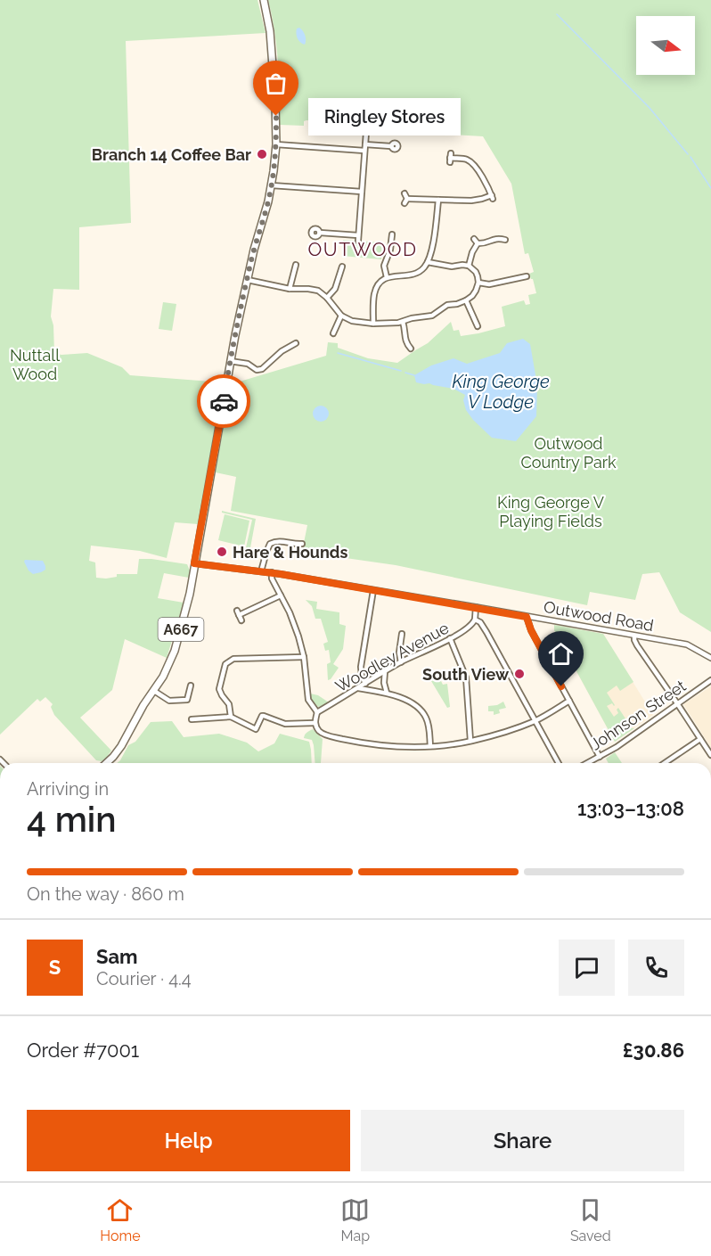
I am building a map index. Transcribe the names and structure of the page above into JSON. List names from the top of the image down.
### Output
{
  "streets": {
    "main road": ["A667"],
    "street": ["Outwood Road", "Woodley Avenue", "Johnson Street"]
  },
  "crossings": [
    ["Outwood Road", "A667"]
  ],
  "districts": ["OUTWOOD"],
  "water": ["King George V Lodge"],
  "parks": ["Nuttall Wood", "Outwood Country Park", "King George V Playing Fields"],
  "places": [
    "Ringley Stores",
    "Branch 14 Coffee Bar",
    "Hare & Hounds",
    "South View"
  ],
  "north": "right",
  "page": {
    "bubble": "Ringley Stores",
    "heading": ["4 min", "Arriving in", "13:03–13:08"],
    "panel": [
      "Sam",
      "Courier · 4.4",
      "Order #7001",
      "£30.86"
    ],
    "bar": "On the way · 860 m",
    "round": "S",
    "buttons": ["Help", "Share"],
    "tabs": ["Home", "Map", "Saved"]
  }
}
